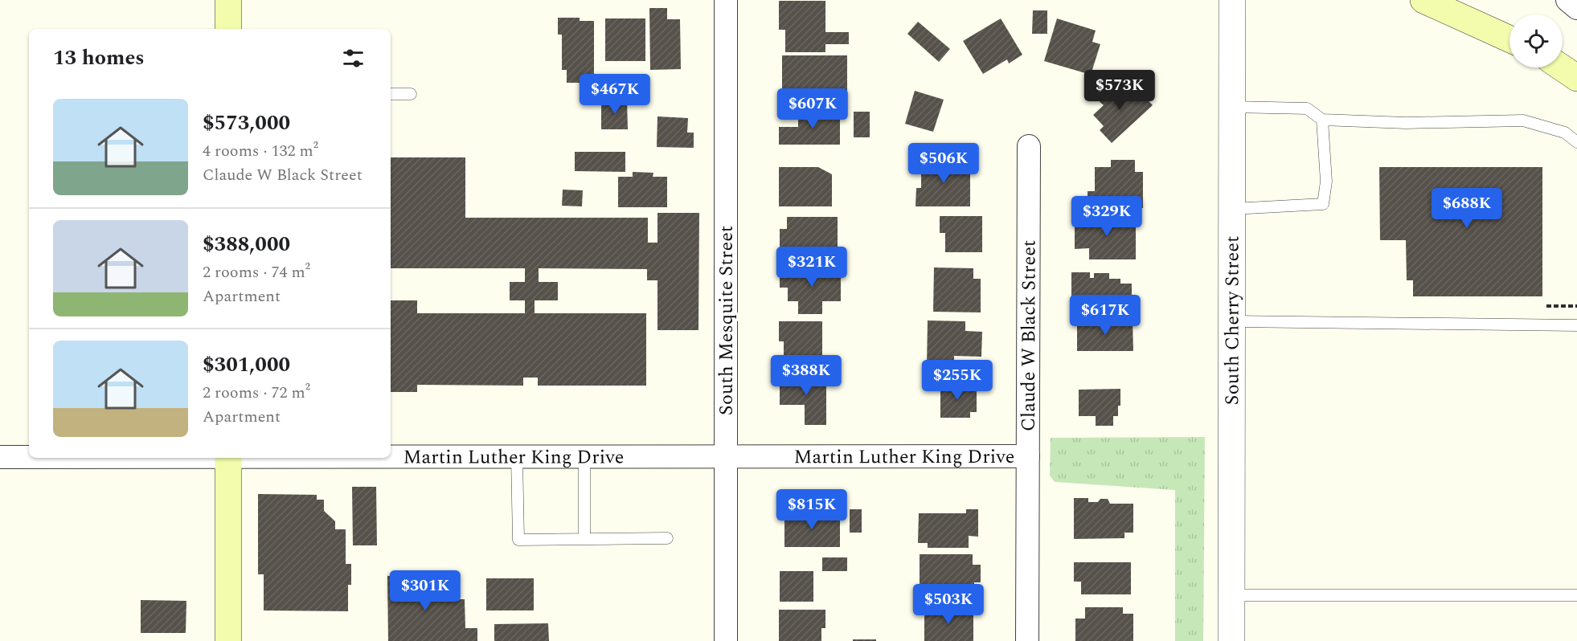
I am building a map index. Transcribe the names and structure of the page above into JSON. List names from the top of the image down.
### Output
{
  "streets": {
    "street": [
      "South Mesquite Street",
      "South Cherry Street",
      "Claude W Black Street",
      "Martin Luther King Drive"
    ]
  },
  "crossings": [
    ["South Mesquite Street", "Martin Luther King Drive"],
    ["Claude W Black Street", "Martin Luther King Drive"]
  ],
  "page": {
    "heading": "13 homes",
    "price": [
      "$573K",
      "$467K",
      "$607K",
      "$506K",
      "$688K",
      "$329K",
      "$321K",
      "$617K",
      "$388K",
      "$255K",
      "$815K",
      "$301K",
      "$503K"
    ],
    "list": [
      {
        "name": "$573,000",
        "note": "4 rooms · 132 m² · Claude W Black Street"
      },
      {
        "name": "$388,000",
        "note": "2 rooms · 74 m² · Apartment"
      },
      {
        "name": "$301,000",
        "note": "2 rooms · 72 m² · Apartment"
      }
    ]
  }
}
